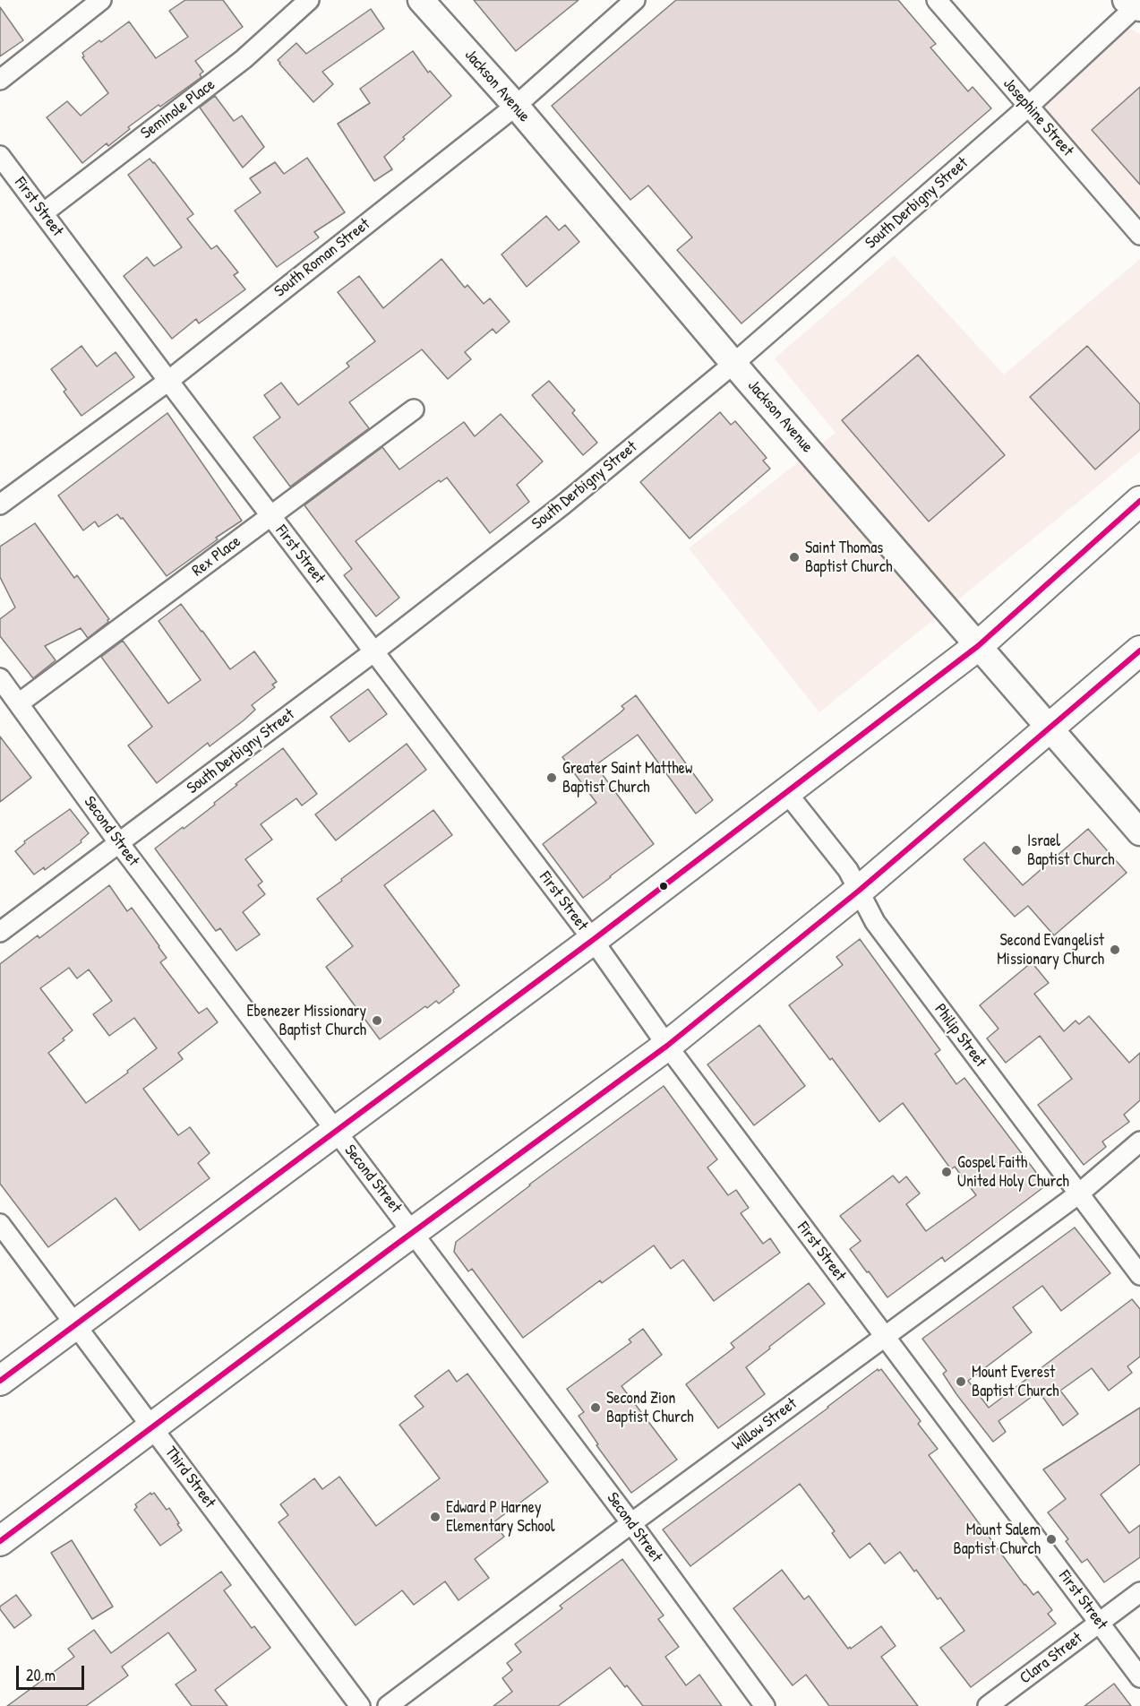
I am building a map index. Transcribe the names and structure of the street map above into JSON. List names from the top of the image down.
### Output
{
  "streets": {
    "street": [
      "Jackson Avenue",
      "Seminole Place",
      "Josephine Street",
      "South Derbigny Street",
      "First Street",
      "South Roman Street",
      "Rex Place",
      "Second Street",
      "Philip Street",
      "Willow Street",
      "Third Street",
      "Clara Street"
    ]
  },
  "crossings": [
    ["Jackson Avenue", "South Derbigny Street"],
    ["Jackson Avenue", "South Roman Street"],
    ["Seminole Place", "First Street"],
    ["Josephine Street", "South Derbigny Street"],
    ["South Derbigny Street", "First Street"],
    ["South Derbigny Street", "Second Street"],
    ["First Street", "South Roman Street"],
    ["First Street", "Rex Place"],
    ["First Street", "Willow Street"],
    ["First Street", "Clara Street"],
    ["Rex Place", "Second Street"],
    ["Second Street", "Willow Street"],
    ["Philip Street", "Willow Street"]
  ],
  "places": [
    "Saint Thomas Baptist Church",
    "Greater Saint Matthew Baptist Church",
    "Israel Baptist Church",
    "Second Evangelist Missionary Church",
    "Ebenezer Missionary Baptist Church",
    "Gospel Faith United Holy Church",
    "Mount Everest Baptist Church",
    "Second Zion Baptist Church",
    "Edward P Harney Elementary School",
    "Mount Salem Baptist Church"
  ],
  "scale_bar": "20 m"
}
